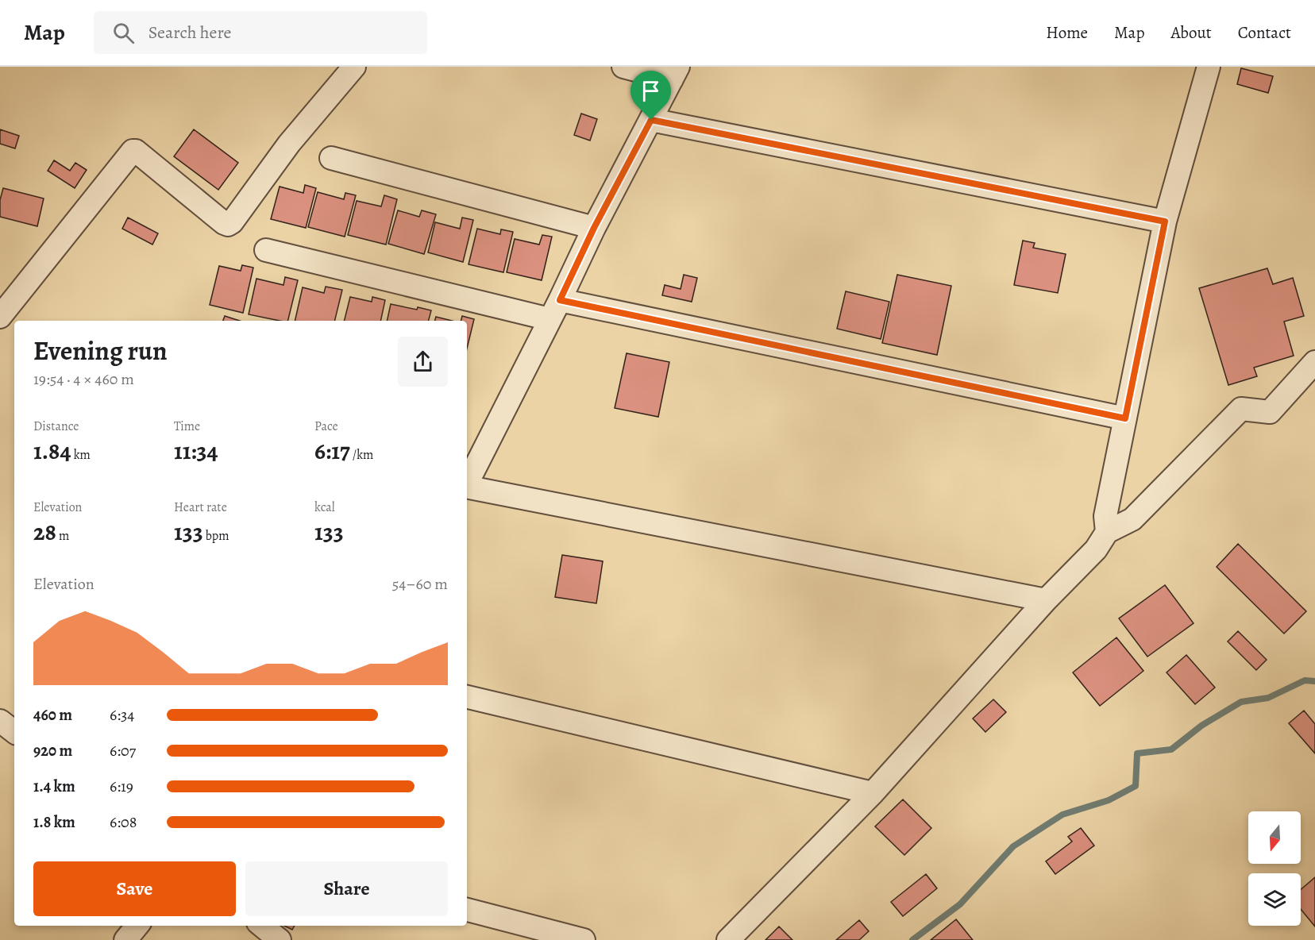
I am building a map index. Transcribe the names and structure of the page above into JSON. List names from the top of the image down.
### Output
{
  "north": "bottom",
  "page": {
    "header": "Map",
    "search": "Search here",
    "nav": [
      "Home",
      "Map",
      "About",
      "Contact"
    ],
    "heading": ["Evening run", "19:54 · 4 × 460 m"],
    "stats": [
      ["Distance", "1.84 km"],
      ["Time", "11:34"],
      ["Pace", "6:17 /km"],
      ["Elevation", "28 m"],
      ["Heart rate", "133 bpm"],
      ["kcal", "133"]
    ],
    "chart": ["Elevation", "54–60 m"],
    "list": [
      {
        "name": "460 m",
        "note": "6:34"
      },
      {
        "name": "920 m",
        "note": "6:07"
      },
      {
        "name": "1.4 km",
        "note": "6:19"
      },
      {
        "name": "1.8 km",
        "note": "6:08"
      }
    ],
    "buttons": ["Save", "Share"]
  }
}
